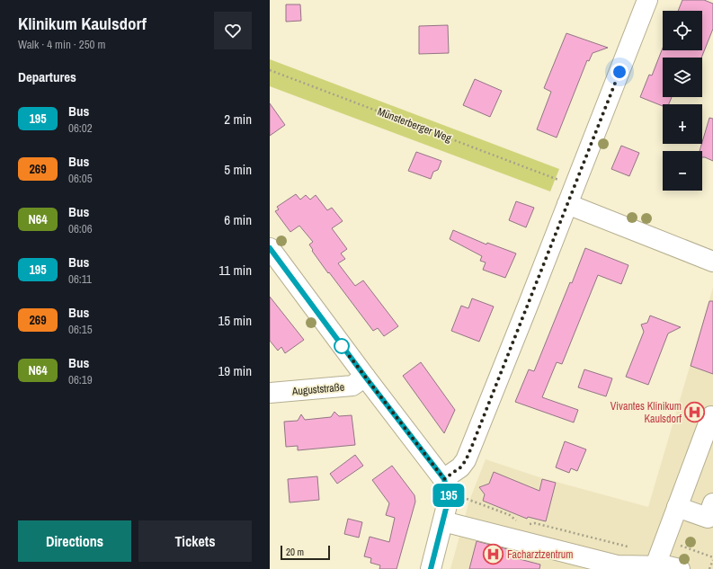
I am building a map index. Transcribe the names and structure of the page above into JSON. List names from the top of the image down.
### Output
{
  "streets": {
    "street": ["Auguststraße"],
    "path": ["Münsterberger Weg"]
  },
  "places": {
    "hospital": ["Vivantes Klinikum Kaulsdorf", "Facharztzentrum"]
  },
  "lines": ["bus line 195"],
  "scale_bar": "20 m",
  "page": {
    "heading": [
      ["Klinikum Kaulsdorf", "Walk · 4 min · 250 m"],
      "Departures"
    ],
    "on_map": "195",
    "map_buttons": ["+", "−"],
    "list": [
      {
        "mark": "195",
        "name": "Bus",
        "note": "06:02",
        "value": "2 min"
      },
      {
        "mark": "269",
        "name": "Bus",
        "note": "06:05",
        "value": "5 min"
      },
      {
        "mark": "N64",
        "name": "Bus",
        "note": "06:06",
        "value": "6 min"
      },
      {
        "mark": "195",
        "name": "Bus",
        "note": "06:11",
        "value": "11 min"
      },
      {
        "mark": "269",
        "name": "Bus",
        "note": "06:15",
        "value": "15 min"
      },
      {
        "mark": "N64",
        "name": "Bus",
        "note": "06:19",
        "value": "19 min"
      }
    ],
    "buttons": ["Directions", "Tickets"],
    "scale": "20 m"
  }
}
